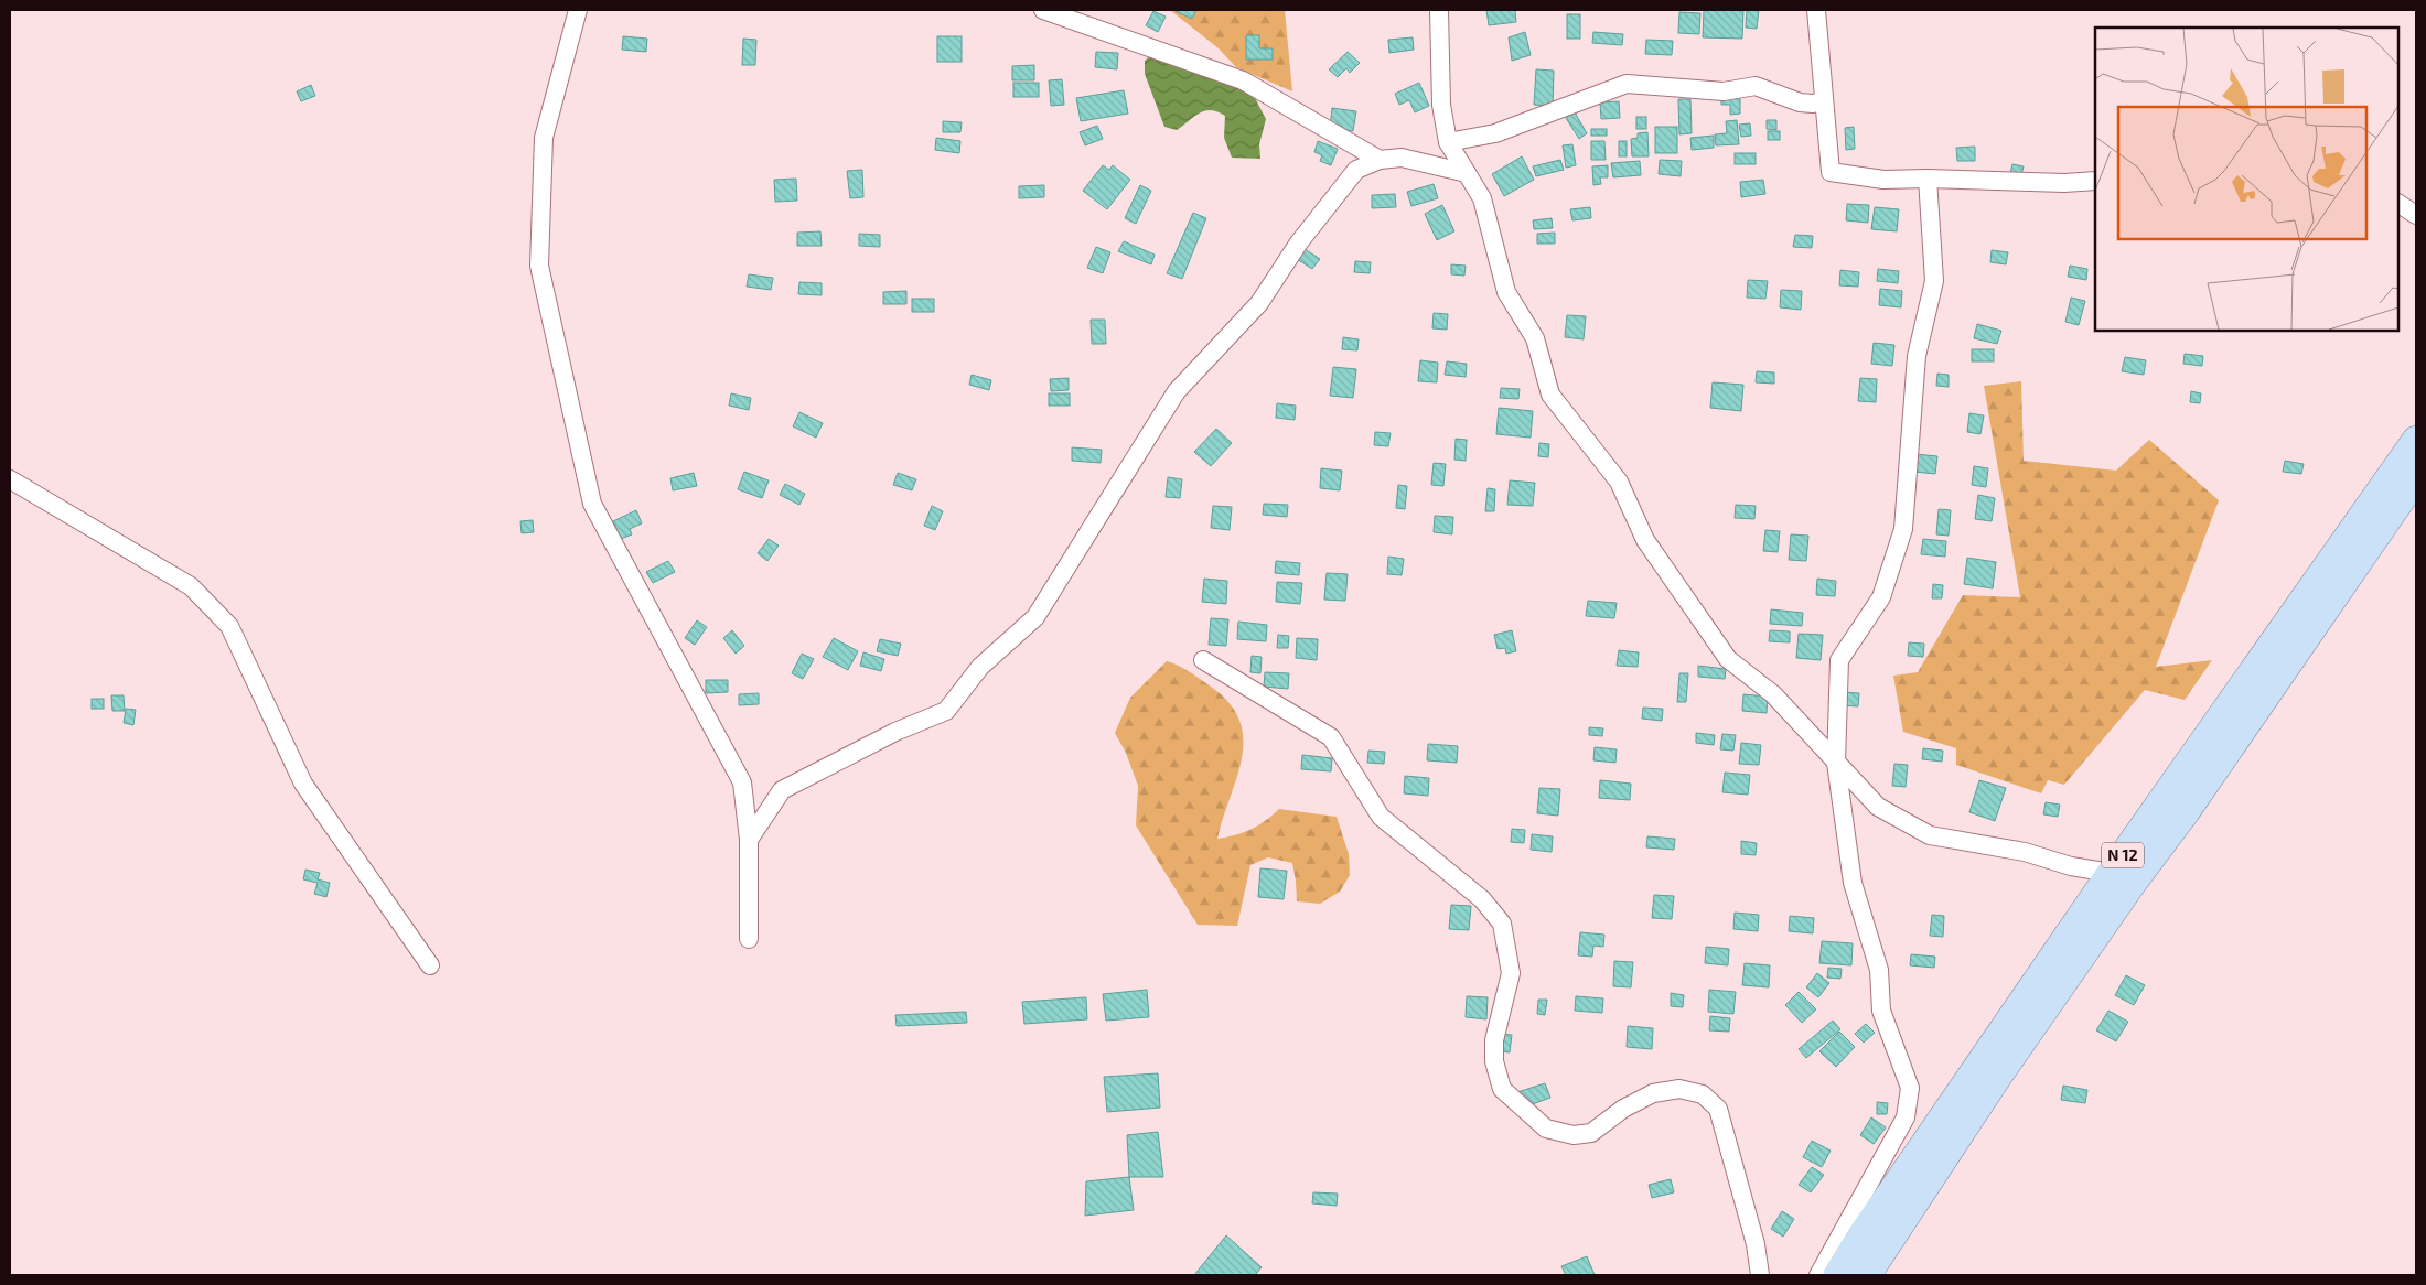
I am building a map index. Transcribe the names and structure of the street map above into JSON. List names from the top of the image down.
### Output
{
  "streets": {
    "main road": ["N 12"]
  }
}
